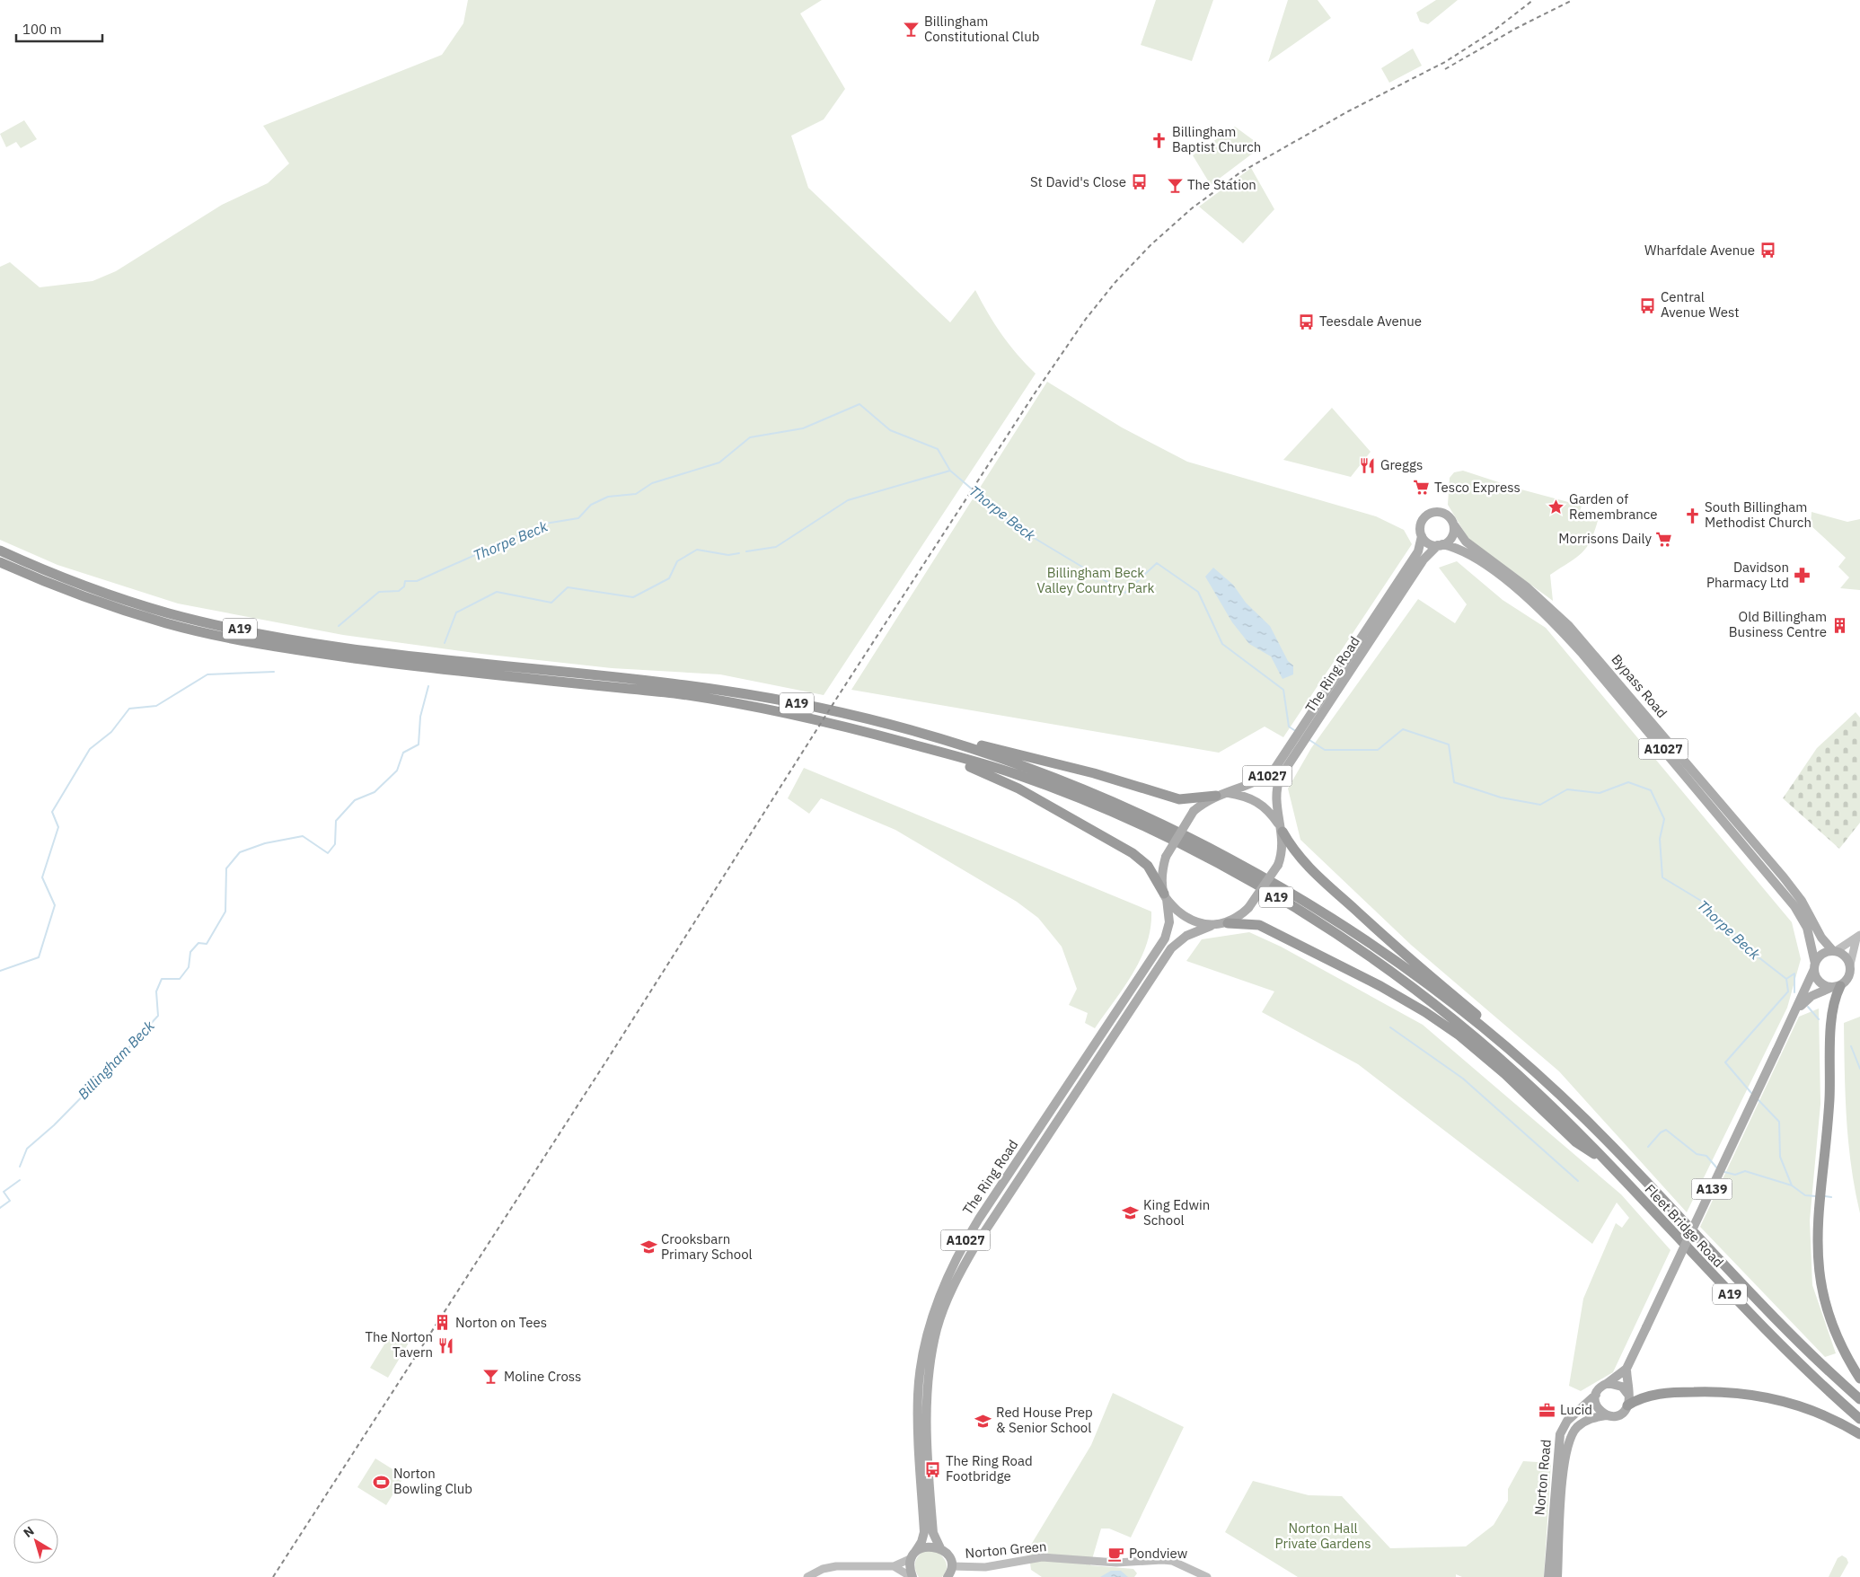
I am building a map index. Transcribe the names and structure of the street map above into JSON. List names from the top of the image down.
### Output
{
  "streets": {
    "highway": ["A19", "Fleet Bridge Road"],
    "main road": [
      "The Ring Road",
      "Bypass Road",
      "A1027",
      "A139",
      "Norton Road",
      "Norton Green"
    ]
  },
  "crossings": [
    ["A19", "The Ring Road"],
    ["A19", "A1027"],
    ["A19", "Fleet Bridge Road"],
    ["The Ring Road", "Bypass Road"],
    ["The Ring Road", "A1027"],
    ["Bypass Road", "A1027"],
    ["Bypass Road", "A139"],
    ["A1027", "Norton Green"],
    ["A139", "Norton Road"]
  ],
  "water": ["Thorpe Beck", "Billingham Beck"],
  "parks": ["Billingham Beck Valley Country Park", "Norton Hall Private Gardens"],
  "places": {
    "bar": ["Billingham Constitutional Club", "The Station", "Moline Cross"],
    "church": ["Billingham Baptist Church", "South Billingham Methodist Church"],
    "bus stop": [
      "St David's Close",
      "Wharfdale Avenue",
      "Central Avenue West",
      "Teesdale Avenue",
      "The Ring Road Footbridge"
    ],
    "restaurant": ["Greggs", "The Norton Tavern"],
    "supermarket": ["Tesco Express", "Morrisons Daily"],
    "place": ["Garden of Remembrance"],
    "pharmacy": ["Davidson Pharmacy Ltd"],
    "building": ["Old Billingham Business Centre", "Norton on Tees"],
    "school or university": ["King Edwin School", "Crooksbarn Primary School", "Red House Prep & Senior School"],
    "office": ["Lucid"],
    "sports": ["Norton Bowling Club"],
    "cafe": ["Pondview"]
  },
  "scale_bar": "100 m",
  "north": "top left"
}
